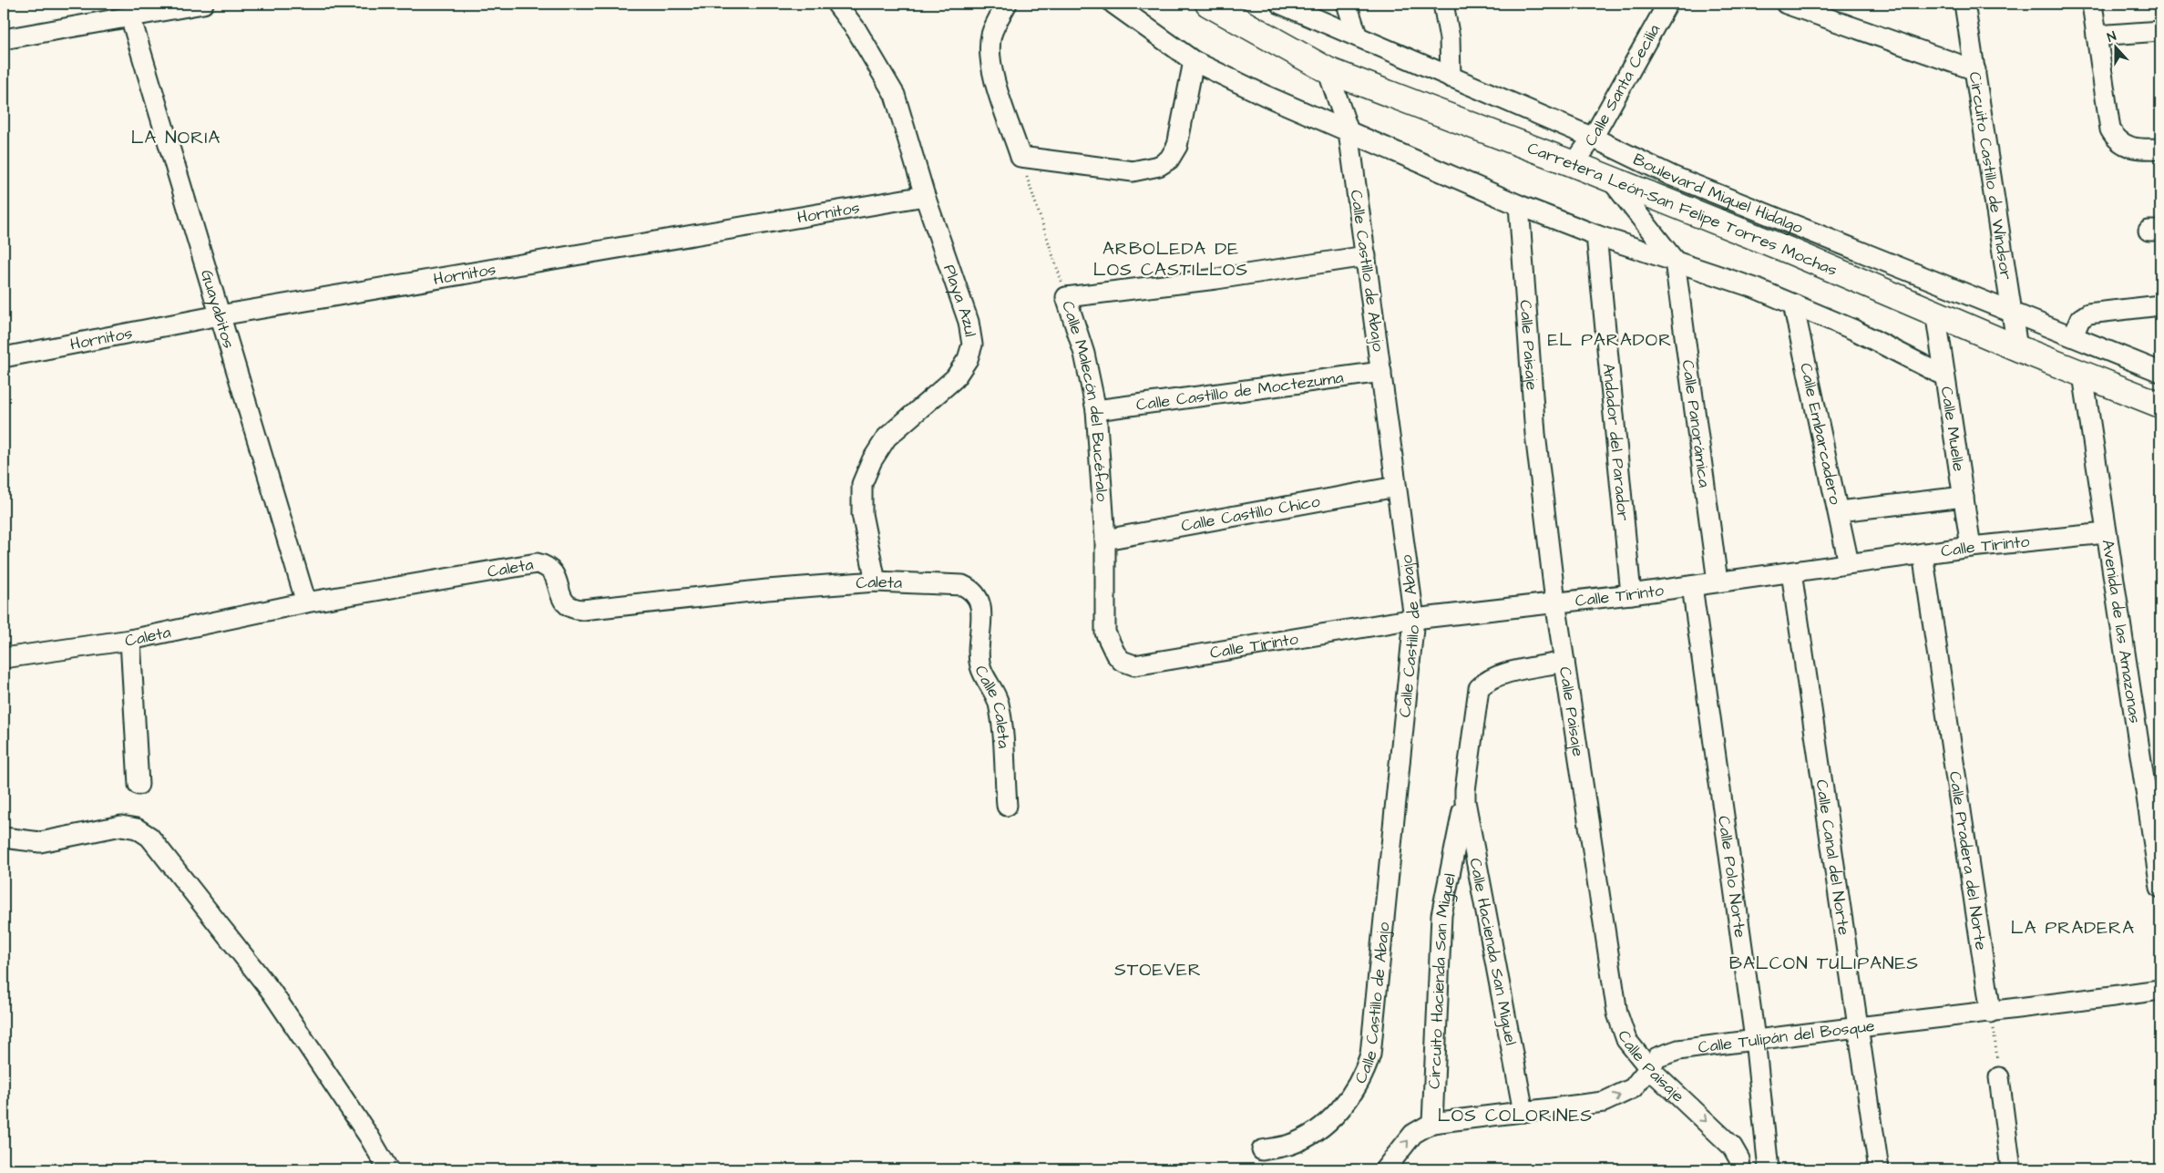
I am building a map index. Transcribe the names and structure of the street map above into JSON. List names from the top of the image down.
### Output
{
  "streets": {
    "main road": ["Carretera León-San Felipe Torres Mochas"],
    "street": [
      "Calle Santa Cecilia",
      "Circuito Castillo de Windsor",
      "Boulevard Miguel Hidalgo",
      "Hornitos",
      "Calle Castillo de Abajo",
      "Playa Azul",
      "Guayabitos",
      "Calle Paisaje",
      "Calle Castillo de Moctezuma",
      "Calle Malecón del Bucéfalo",
      "Calle Panorámica",
      "Calle Muelle",
      "Calle Embarcadero",
      "Andador del Parador",
      "Calle Castillo Chico",
      "Calle Tirinto",
      "Caleta",
      "Avenida de las Amazonas",
      "Calle Caleta",
      "Calle Canal del Norte",
      "Calle Pradera del Norte",
      "Calle Polo Norte",
      "Calle Hacienda San Miguel",
      "Circuito Hacienda San Miguel",
      "Calle Tulipán del Bosque"
    ]
  },
  "crossings": [
    ["Calle Santa Cecilia", "Boulevard Miguel Hidalgo"],
    ["Calle Santa Cecilia", "Carretera León-San Felipe Torres Mochas"],
    ["Circuito Castillo de Windsor", "Boulevard Miguel Hidalgo"],
    ["Circuito Castillo de Windsor", "Carretera León-San Felipe Torres Mochas"],
    ["Carretera León-San Felipe Torres Mochas", "Calle Castillo de Abajo"],
    ["Carretera León-San Felipe Torres Mochas", "Calle Muelle"],
    ["Carretera León-San Felipe Torres Mochas", "Avenida de las Amazonas"],
    ["Hornitos", "Playa Azul"],
    ["Hornitos", "Guayabitos"],
    ["Calle Castillo de Abajo", "Calle Castillo de Moctezuma"],
    ["Calle Castillo de Abajo", "Calle Castillo Chico"],
    ["Calle Castillo de Abajo", "Calle Tirinto"],
    ["Playa Azul", "Caleta"],
    ["Guayabitos", "Caleta"],
    ["Calle Paisaje", "Calle Tirinto"],
    ["Calle Paisaje", "Circuito Hacienda San Miguel"],
    ["Calle Paisaje", "Calle Tulipán del Bosque"],
    ["Calle Castillo de Moctezuma", "Calle Malecón del Bucéfalo"],
    ["Calle Malecón del Bucéfalo", "Calle Castillo Chico"],
    ["Calle Malecón del Bucéfalo", "Calle Tirinto"],
    ["Calle Panorámica", "Calle Tirinto"],
    ["Calle Muelle", "Calle Tirinto"],
    ["Calle Embarcadero", "Calle Tirinto"],
    ["Andador del Parador", "Calle Tirinto"],
    ["Calle Tirinto", "Avenida de las Amazonas"],
    ["Calle Tirinto", "Calle Canal del Norte"],
    ["Calle Tirinto", "Calle Pradera del Norte"],
    ["Calle Tirinto", "Calle Polo Norte"],
    ["Caleta", "Calle Caleta"],
    ["Calle Canal del Norte", "Calle Tulipán del Bosque"],
    ["Calle Pradera del Norte", "Calle Tulipán del Bosque"],
    ["Calle Polo Norte", "Calle Tulipán del Bosque"],
    ["Calle Hacienda San Miguel", "Circuito Hacienda San Miguel"],
    ["Calle Hacienda San Miguel", "Calle Tulipán del Bosque"],
    ["Circuito Hacienda San Miguel", "Calle Tulipán del Bosque"]
  ],
  "districts": [
    "LA NORIA",
    "ARBOLEDA DE LOS CASTILLOS",
    "EL PARADOR",
    "LA PRADERA",
    "BALCON TULIPANES",
    "STOEVER",
    "LOS COLORINES"
  ],
  "north": "top"
}
